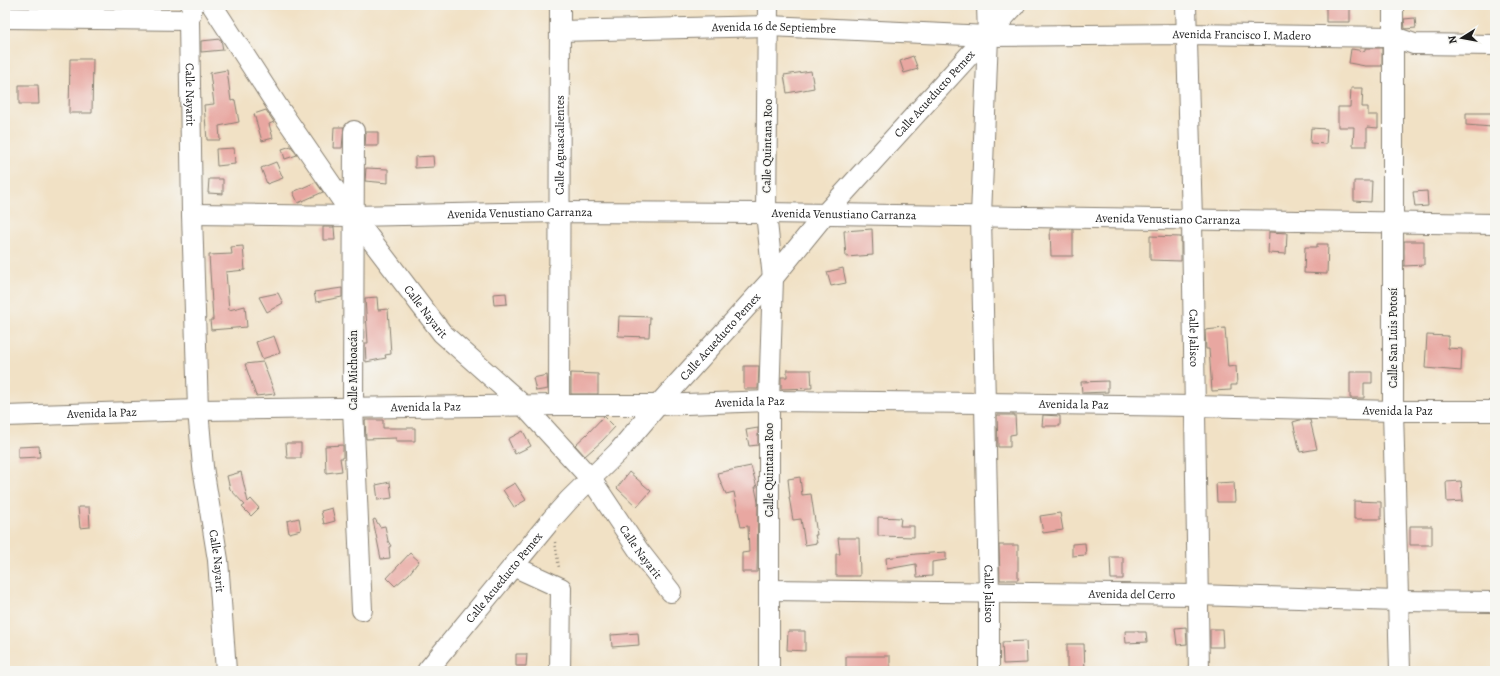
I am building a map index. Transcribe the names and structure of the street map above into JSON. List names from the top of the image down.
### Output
{
  "streets": {
    "street": [
      "Avenida 16 de Septiembre",
      "Avenida Francisco I. Madero",
      "Calle Nayarit",
      "Calle Acueducto Pemex",
      "Calle Aguascalientes",
      "Calle Quintana Roo",
      "Avenida Venustiano Carranza",
      "Calle Jalisco",
      "Calle San Luis Potosí",
      "Calle Michoacán",
      "Avenida la Paz",
      "Avenida del Cerro"
    ]
  },
  "crossings": [
    ["Avenida 16 de Septiembre", "Avenida Francisco I. Madero"],
    ["Avenida 16 de Septiembre", "Calle Acueducto Pemex"],
    ["Avenida 16 de Septiembre", "Calle Aguascalientes"],
    ["Avenida 16 de Septiembre", "Calle Quintana Roo"],
    ["Avenida 16 de Septiembre", "Calle Jalisco"],
    ["Avenida Francisco I. Madero", "Calle Acueducto Pemex"],
    ["Avenida Francisco I. Madero", "Calle Jalisco"],
    ["Avenida Francisco I. Madero", "Calle San Luis Potosí"],
    ["Calle Nayarit", "Calle Acueducto Pemex"],
    ["Calle Nayarit", "Avenida Venustiano Carranza"],
    ["Calle Nayarit", "Calle Michoacán"],
    ["Calle Nayarit", "Avenida la Paz"],
    ["Calle Acueducto Pemex", "Calle Quintana Roo"],
    ["Calle Acueducto Pemex", "Avenida Venustiano Carranza"],
    ["Calle Acueducto Pemex", "Calle Jalisco"],
    ["Calle Acueducto Pemex", "Avenida la Paz"],
    ["Calle Aguascalientes", "Avenida Venustiano Carranza"],
    ["Calle Aguascalientes", "Avenida la Paz"],
    ["Calle Quintana Roo", "Avenida Venustiano Carranza"],
    ["Calle Quintana Roo", "Avenida la Paz"],
    ["Calle Quintana Roo", "Avenida del Cerro"],
    ["Avenida Venustiano Carranza", "Calle Jalisco"],
    ["Avenida Venustiano Carranza", "Calle San Luis Potosí"],
    ["Avenida Venustiano Carranza", "Calle Michoacán"],
    ["Calle Jalisco", "Avenida la Paz"],
    ["Calle Jalisco", "Avenida del Cerro"],
    ["Calle San Luis Potosí", "Avenida la Paz"],
    ["Calle San Luis Potosí", "Avenida del Cerro"],
    ["Calle Michoacán", "Avenida la Paz"]
  ],
  "north": "left"
}
